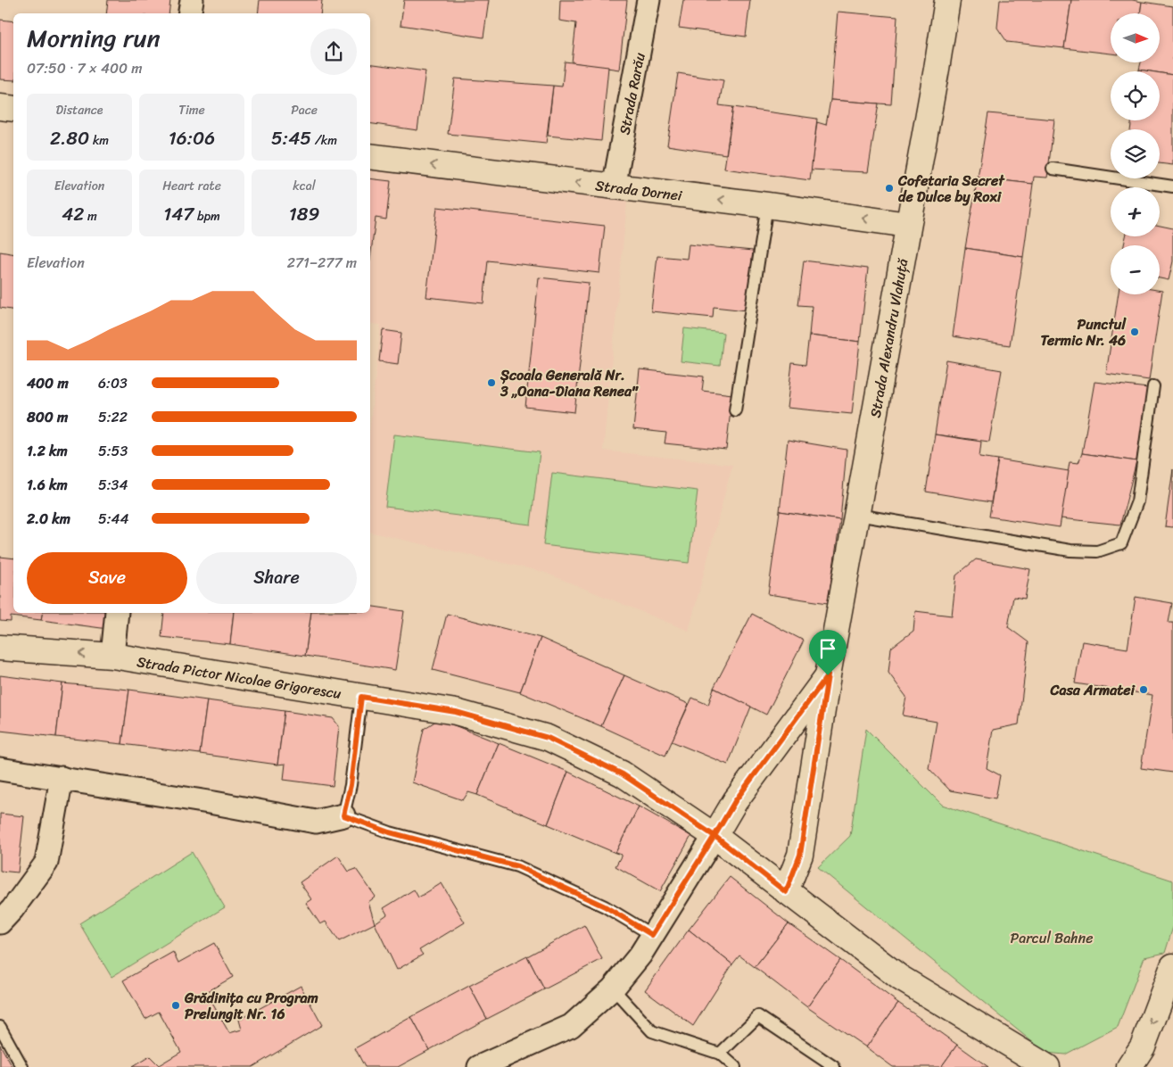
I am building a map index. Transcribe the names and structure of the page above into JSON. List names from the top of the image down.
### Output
{
  "streets": {
    "street": [
      "Strada Rarău",
      "Strada Dornei",
      "Strada Alexandru Vlahuță",
      "Strada Pictor Nicolae Grigorescu"
    ]
  },
  "crossings": [
    ["Strada Rarău", "Strada Dornei"],
    ["Strada Dornei", "Strada Alexandru Vlahuță"],
    ["Strada Alexandru Vlahuță", "Strada Pictor Nicolae Grigorescu"]
  ],
  "one_way": ["Strada Dornei"],
  "parks": ["Parcul Bahne"],
  "places": [
    "Cofetaria Secret de Dulce by Roxi",
    "Punctul Termic Nr. 46",
    "Școala Generală Nr. 3 „Oana-Diana Renea\"",
    "Casa Armatei",
    "Grădinița cu Program Prelungit Nr. 16"
  ],
  "north": "right",
  "page": {
    "map_buttons": ["+", "−"],
    "heading": ["Morning run", "07:50 · 7 × 400 m"],
    "stats": [
      ["Distance", "2.80 km"],
      ["Time", "16:06"],
      ["Pace", "5:45 /km"],
      ["Elevation", "42 m"],
      ["Heart rate", "147 bpm"],
      ["kcal", "189"]
    ],
    "chart": ["Elevation", "271–277 m"],
    "list": [
      {
        "name": "400 m",
        "note": "6:03"
      },
      {
        "name": "800 m",
        "note": "5:22"
      },
      {
        "name": "1.2 km",
        "note": "5:53"
      },
      {
        "name": "1.6 km",
        "note": "5:34"
      },
      {
        "name": "2.0 km",
        "note": "5:44"
      }
    ],
    "buttons": ["Save", "Share"]
  }
}
